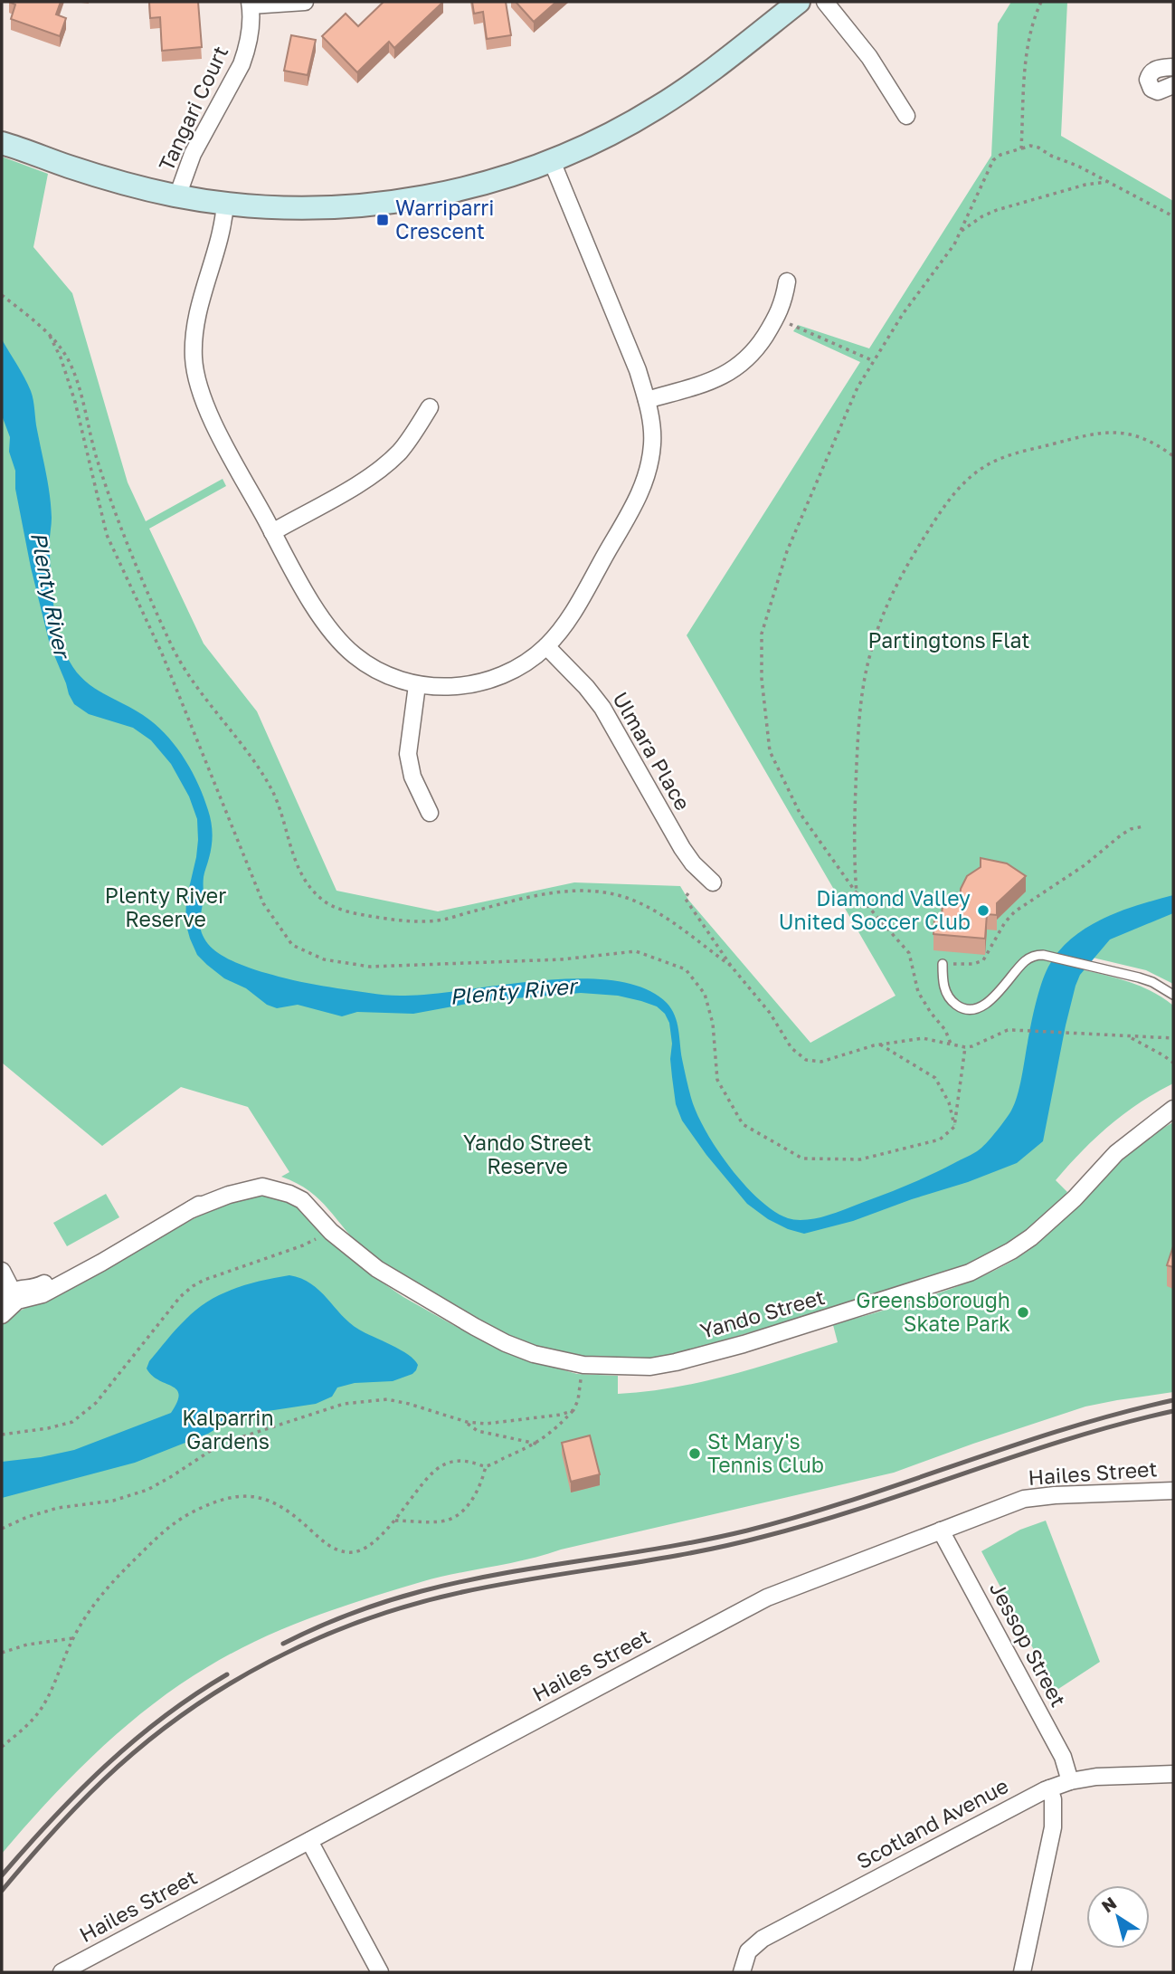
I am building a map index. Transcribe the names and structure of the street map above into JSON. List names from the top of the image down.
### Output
{
  "streets": {
    "street": [
      "Tangari Court",
      "Ulmara Place",
      "Yando Street",
      "Hailes Street",
      "Jessop Street",
      "Scotland Avenue"
    ]
  },
  "crossings": [
    ["Hailes Street", "Jessop Street"],
    ["Jessop Street", "Scotland Avenue"]
  ],
  "water": ["Plenty River"],
  "parks": [
    "Partingtons Flat",
    "Plenty River Reserve",
    "Yando Street Reserve",
    "Kalparrin Gardens"
  ],
  "places": {
    "transit": ["Warriparri Crescent"],
    "other": ["Diamond Valley United Soccer Club", "Greensborough Skate Park", "St Mary's Tennis Club"]
  },
  "north": "top left"
}
